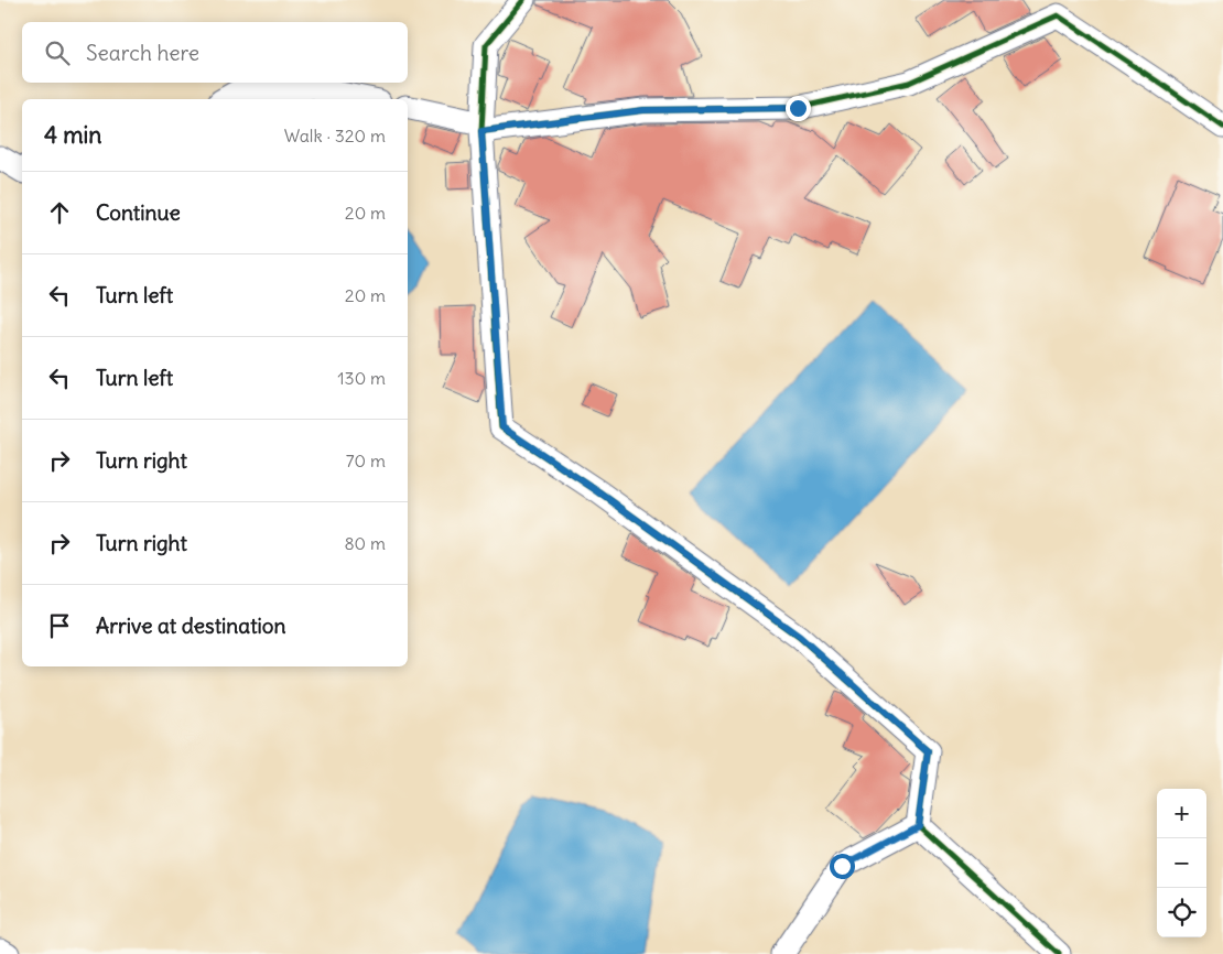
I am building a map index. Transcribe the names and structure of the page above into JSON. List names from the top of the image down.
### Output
{
  "page": {
    "search": "Search here",
    "heading": ["4 min", "Walk · 320 m"],
    "list": [
      ["Continue", "20 m"],
      ["Turn left", "20 m"],
      ["Turn left", "130 m"],
      ["Turn right", "70 m"],
      ["Turn right", "80 m"],
      "Arrive at destination"
    ],
    "map_buttons": ["+", "−"]
  }
}
